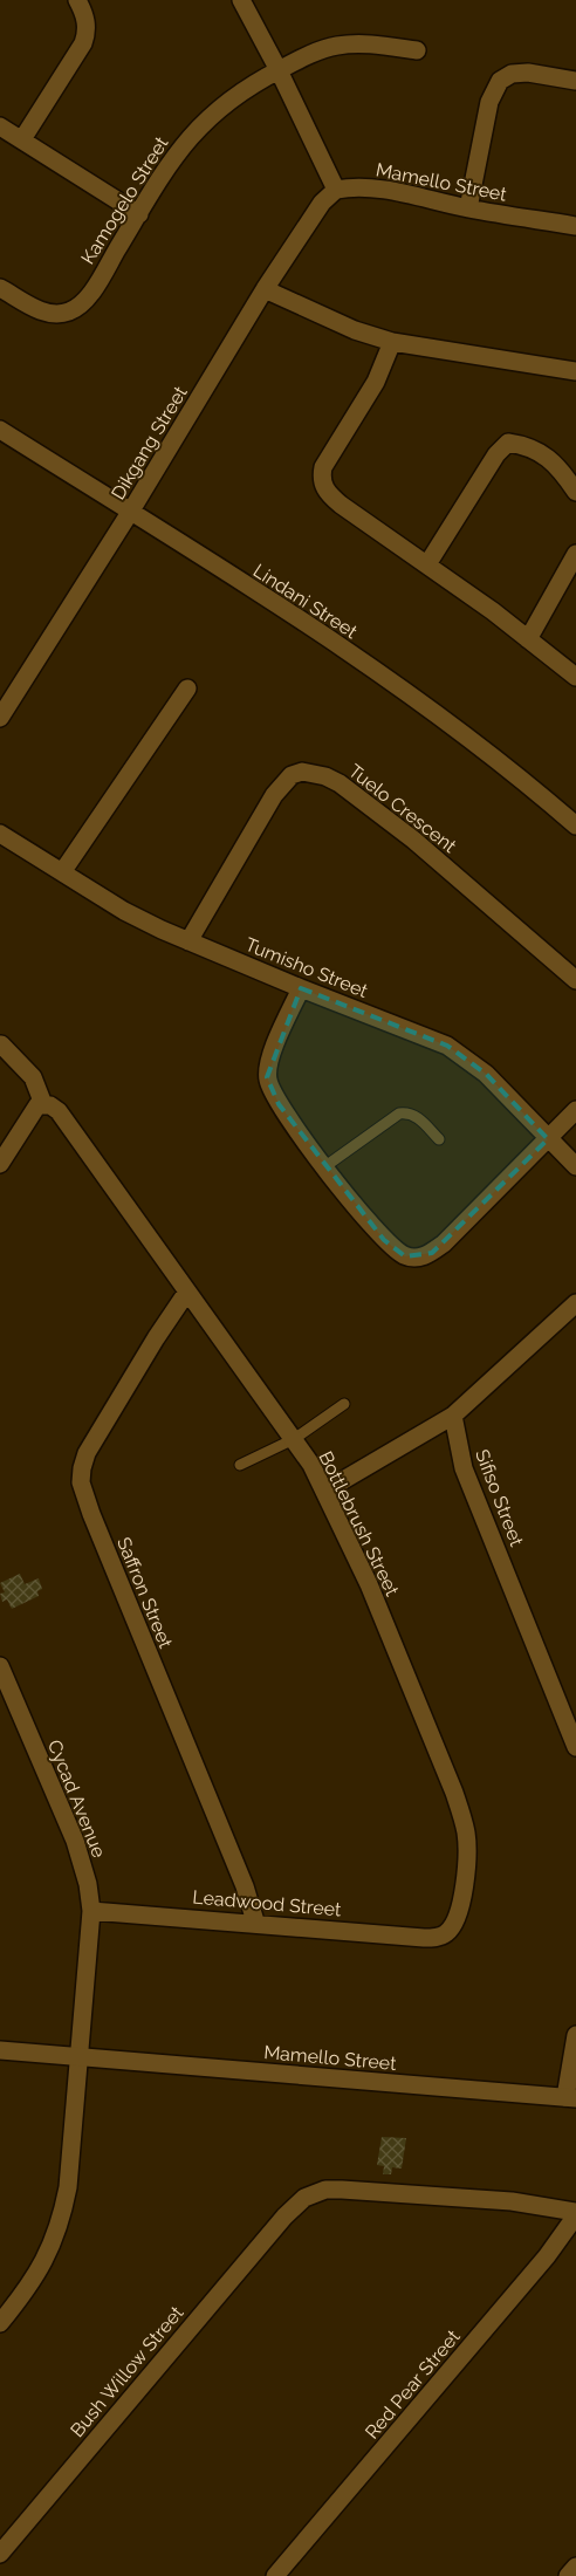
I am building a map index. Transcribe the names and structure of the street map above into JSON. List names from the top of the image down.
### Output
{
  "streets": {
    "street": [
      "Mamello Street",
      "Kamogelo Street",
      "Dikgang Street",
      "Lindani Street",
      "Tuelo Crescent",
      "Tumisho Street",
      "Sifiso Street",
      "Bottlebrush Street",
      "Saffron Street",
      "Cycad Avenue",
      "Leadwood Street",
      "Bush Willow Street",
      "Red Pear Street"
    ]
  },
  "crossings": [
    ["Mamello Street", "Dikgang Street"],
    ["Mamello Street", "Cycad Avenue"],
    ["Dikgang Street", "Lindani Street"],
    ["Tuelo Crescent", "Tumisho Street"],
    ["Bottlebrush Street", "Saffron Street"],
    ["Bottlebrush Street", "Leadwood Street"],
    ["Saffron Street", "Leadwood Street"],
    ["Cycad Avenue", "Leadwood Street"],
    ["Bush Willow Street", "Red Pear Street"]
  ]
}
